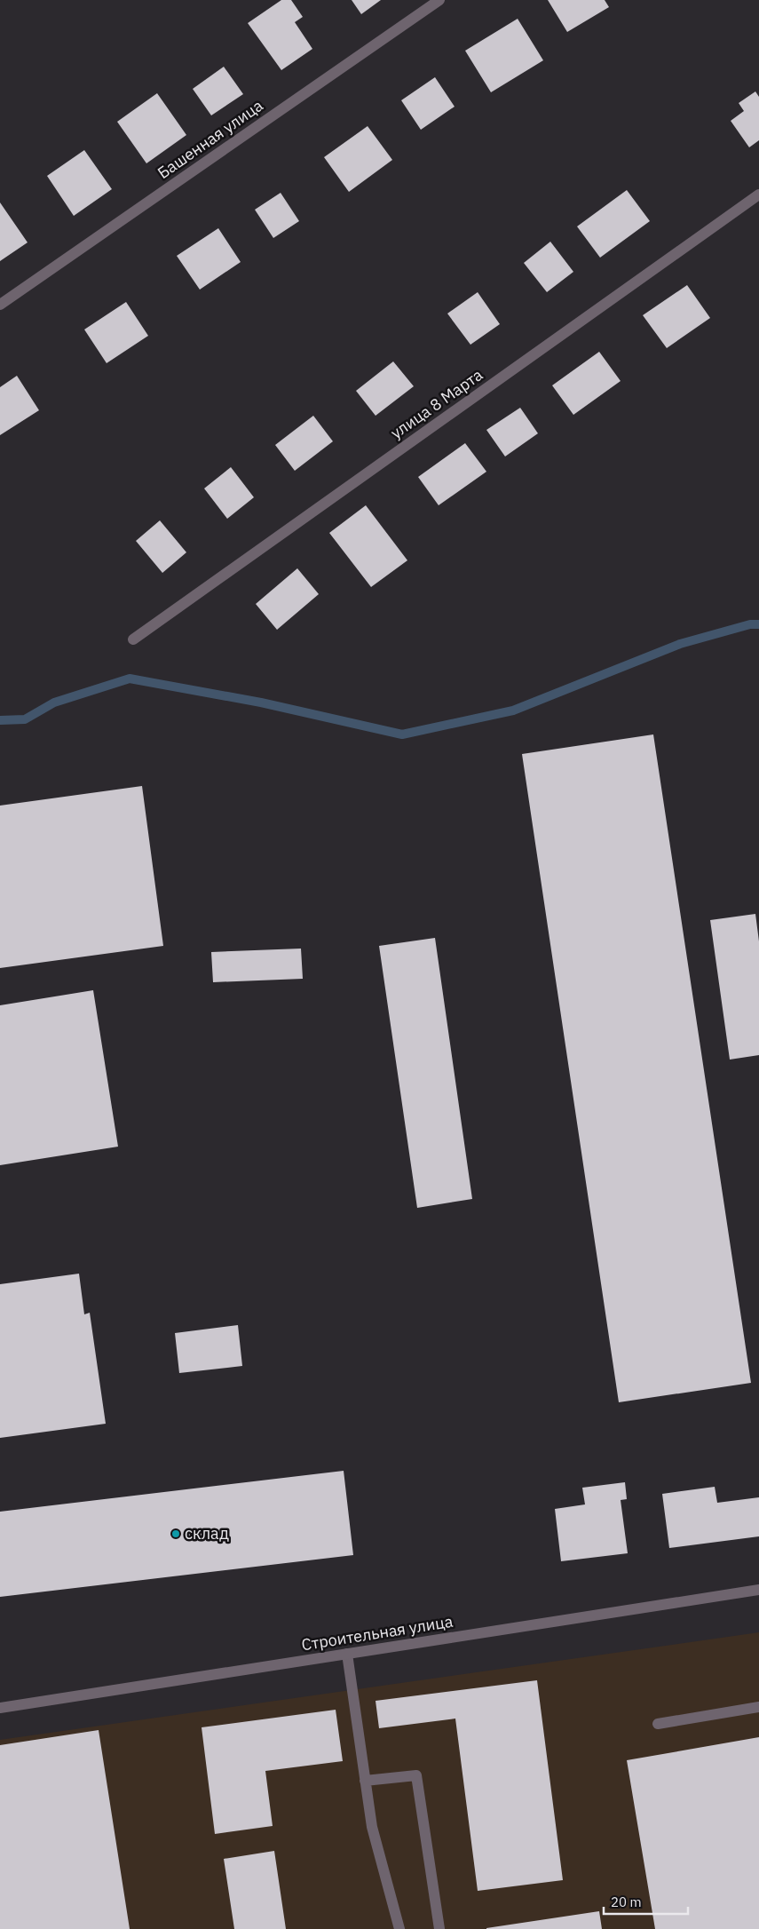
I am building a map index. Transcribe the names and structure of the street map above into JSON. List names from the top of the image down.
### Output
{
  "streets": {
    "street": ["Башенная улица", "улица 8 Марта", "Строительная улица"]
  },
  "places": ["склад"],
  "scale_bar": "20 m"
}
